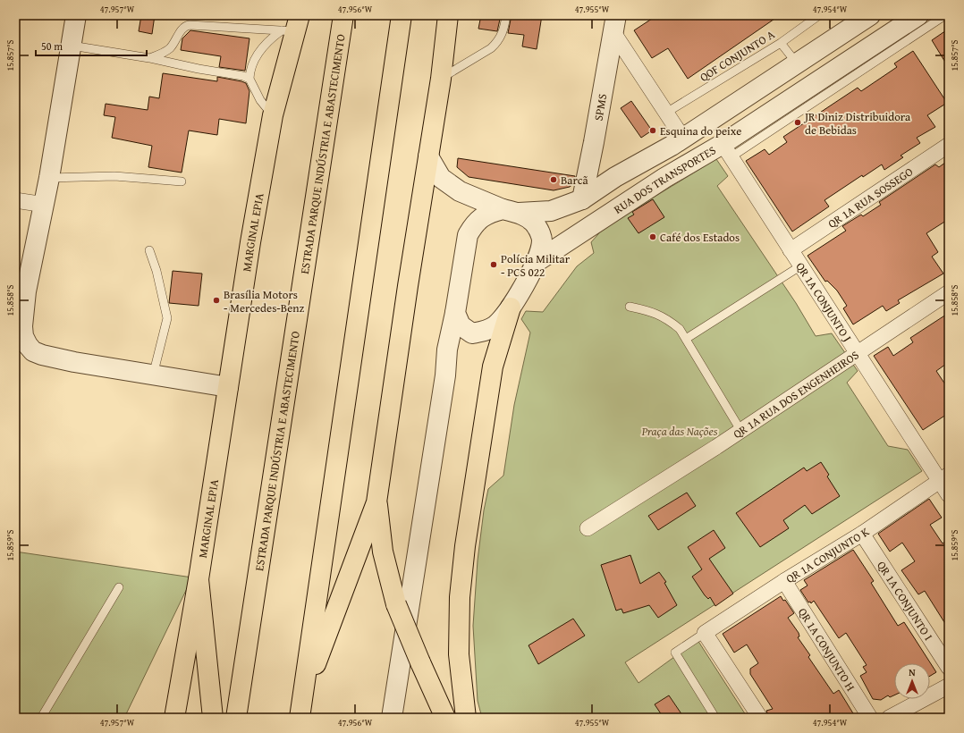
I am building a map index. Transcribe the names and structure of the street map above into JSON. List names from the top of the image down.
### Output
{
  "streets": {
    "main road": ["ESTRADA PARQUE INDÚSTRIA E ABASTECIMENTO", "MARGINAL EPIA"],
    "street": [
      "SPMS",
      "RUA DOS TRANSPORTES",
      "QR 1A RUA SOSSEGO",
      "QR 1A CONJUNTO J",
      "QR 1A RUA DOS ENGENHEIROS",
      "QR 1A CONJUNTO K",
      "QR 1A CONJUNTO I",
      "QR 1A CONJUNTO H"
    ],
    "lane": ["QOF CONJUNTO A"]
  },
  "crossings": [
    ["RUA DOS TRANSPORTES", "QR 1A CONJUNTO J"],
    ["QR 1A RUA SOSSEGO", "QR 1A CONJUNTO J"],
    ["QR 1A CONJUNTO J", "QR 1A RUA DOS ENGENHEIROS"],
    ["QR 1A CONJUNTO J", "QR 1A CONJUNTO K"],
    ["QR 1A CONJUNTO K", "QR 1A CONJUNTO I"],
    ["QR 1A CONJUNTO K", "QR 1A CONJUNTO H"]
  ],
  "parks": ["Praça das Nações"],
  "places": [
    "JR Diniz Distribuidora de Bebidas",
    "Esquina do peixe",
    "Barcã",
    "Café dos Estados",
    "Polícia Militar - PCS 022",
    "Brasília Motors - Mercedes-Benz"
  ],
  "scale_bar": "50 m",
  "north": "top",
  "coordinates": [
    "47.957°W",
    "47.956°W",
    "47.955°W",
    "47.954°W",
    "15.857°S",
    "15.858°S",
    "15.859°S"
  ]
}
